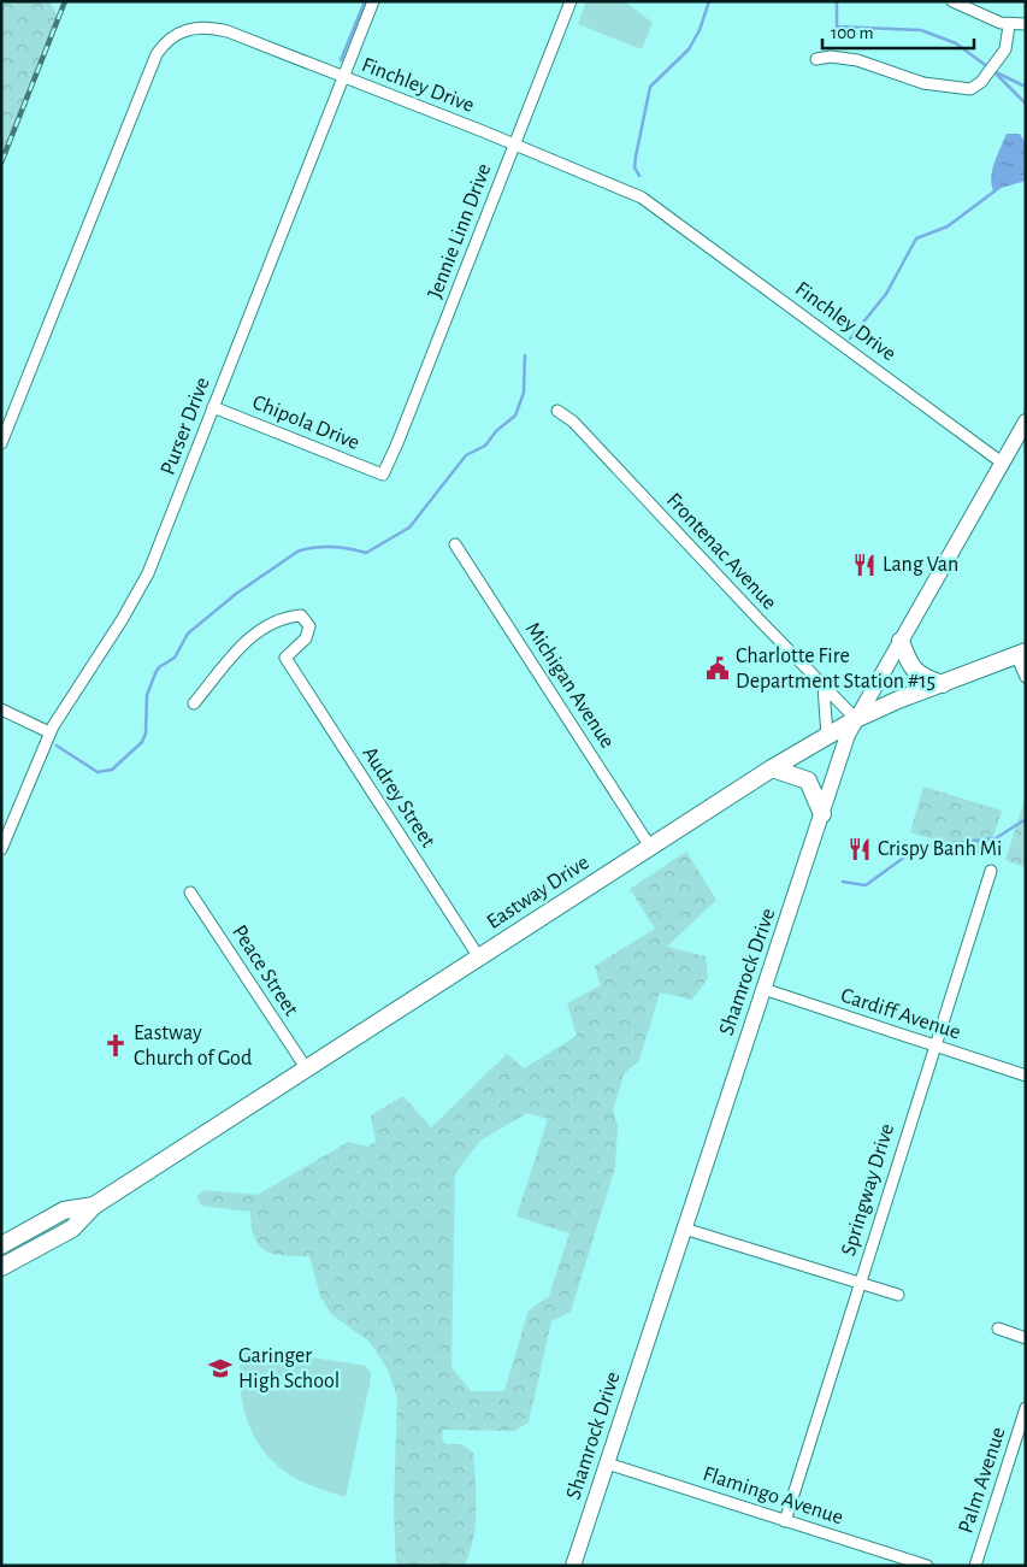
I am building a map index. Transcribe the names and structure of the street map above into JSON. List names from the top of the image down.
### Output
{
  "streets": {
    "main road": ["Eastway Drive"],
    "street": [
      "Finchley Drive",
      "Jennie Linn Drive",
      "Chipola Drive",
      "Purser Drive",
      "Frontenac Avenue",
      "Michigan Avenue",
      "Audrey Street",
      "Peace Street",
      "Shamrock Drive",
      "Cardiff Avenue",
      "Springway Drive",
      "Palm Avenue",
      "Flamingo Avenue"
    ]
  },
  "crossings": [
    ["Finchley Drive", "Jennie Linn Drive"],
    ["Finchley Drive", "Purser Drive"],
    ["Finchley Drive", "Shamrock Drive"],
    ["Jennie Linn Drive", "Chipola Drive"],
    ["Chipola Drive", "Purser Drive"],
    ["Frontenac Avenue", "Eastway Drive"],
    ["Frontenac Avenue", "Shamrock Drive"],
    ["Michigan Avenue", "Eastway Drive"],
    ["Audrey Street", "Eastway Drive"],
    ["Eastway Drive", "Peace Street"],
    ["Eastway Drive", "Shamrock Drive"],
    ["Shamrock Drive", "Cardiff Avenue"],
    ["Shamrock Drive", "Flamingo Avenue"],
    ["Cardiff Avenue", "Springway Drive"],
    ["Springway Drive", "Flamingo Avenue"]
  ],
  "places": {
    "restaurant": ["Lang Van", "Crispy Banh Mi"],
    "public building": ["Charlotte Fire Department Station #15"],
    "church": ["Eastway Church of God"],
    "school or university": ["Garinger High School"]
  },
  "scale_bar": "100 m"
}
